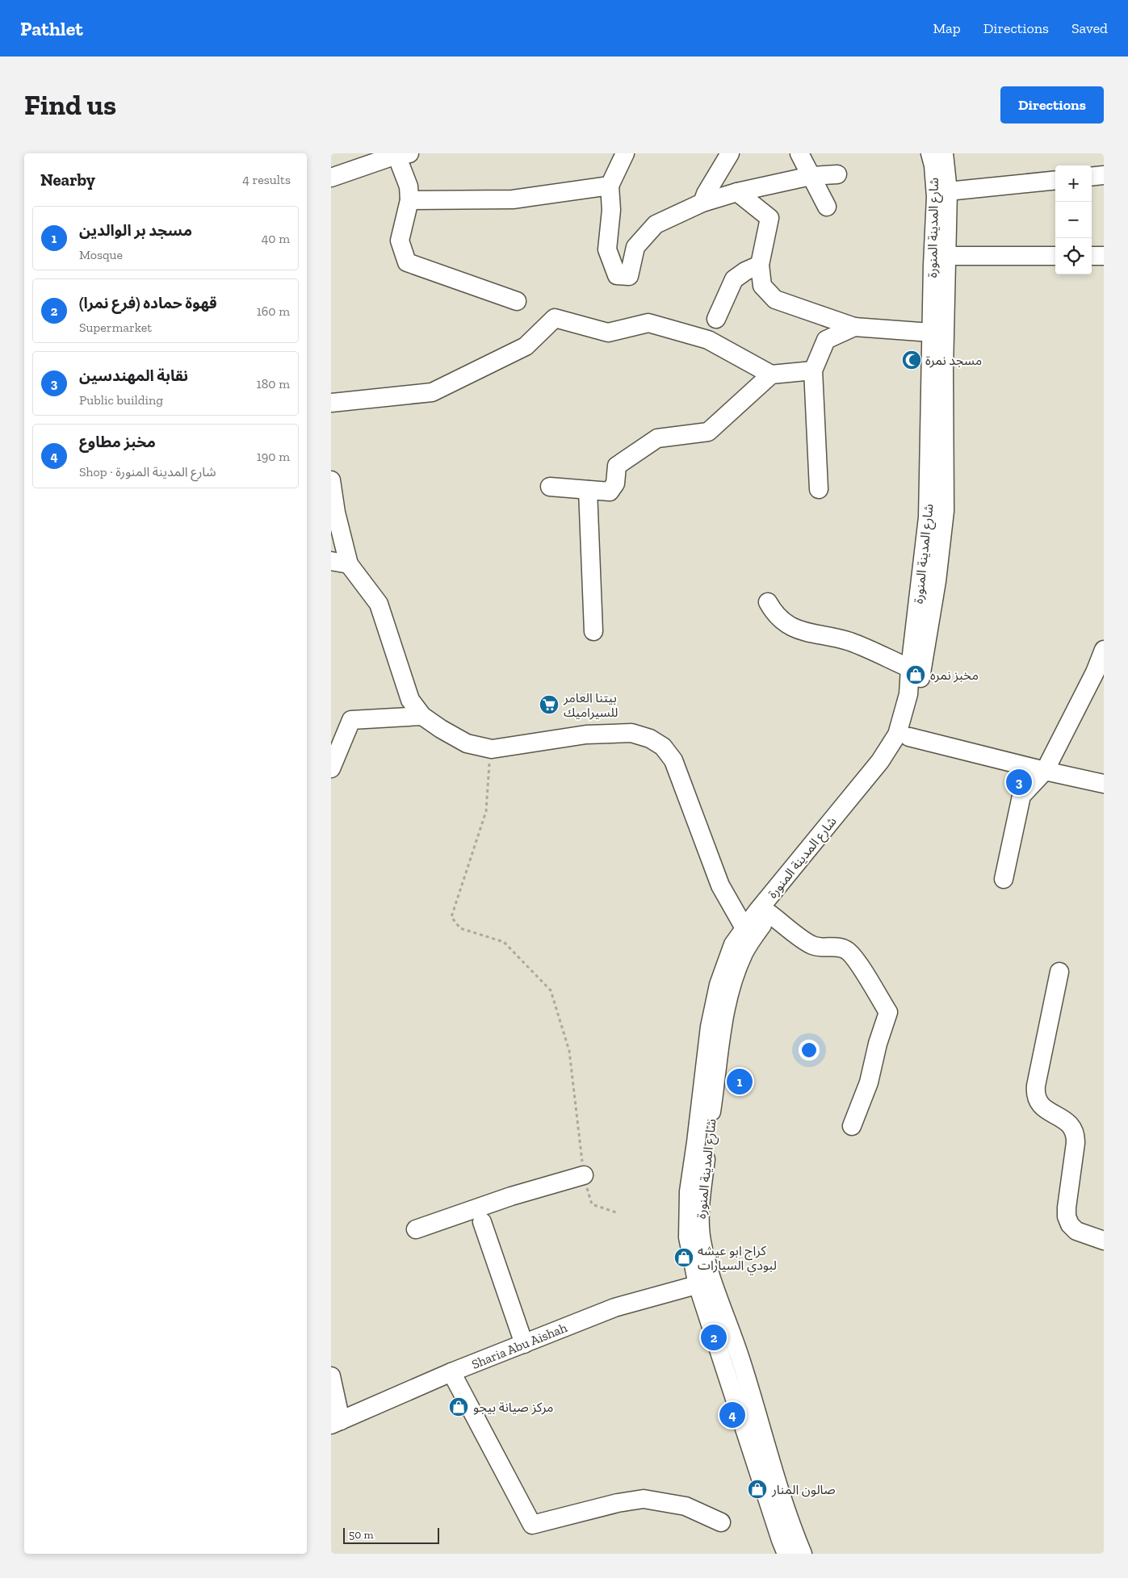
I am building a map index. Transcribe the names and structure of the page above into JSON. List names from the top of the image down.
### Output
{
  "streets": {
    "street": ["شارع المدينة المنورة", "Sharia Abu Aishah"]
  },
  "crossings": [
    ["شارع المدينة المنورة", "Sharia Abu Aishah"]
  ],
  "places": {
    "mosque": ["مسجد نمرة"],
    "shop": [
      "مخبز نمره",
      "كراج ابو عيشه لبودي السيارات",
      "مركز صيانة بيجو",
      "صالون المنار"
    ],
    "supermarket": ["بيتنا العامر للسيراميك"]
  },
  "scale_bar": "50 m",
  "page": {
    "header": "Pathlet",
    "nav": ["Map", "Directions", "Saved"],
    "buttons": "Directions",
    "title": "Find us",
    "heading": ["Nearby", "4 results"],
    "map_buttons": ["+", "−"],
    "list": [
      {
        "mark": "1",
        "name": "مسجد بر الوالدين",
        "note": "Mosque",
        "value": "40 m"
      },
      {
        "mark": "2",
        "name": "قهوة حماده (فرع نمرا)",
        "note": "Supermarket",
        "value": "160 m"
      },
      {
        "mark": "3",
        "name": "نقابة المهندسين",
        "note": "Public building",
        "value": "180 m"
      },
      {
        "mark": "4",
        "name": "مخبز مطاوع",
        "note": "Shop · شارع المدينة المنورة",
        "value": "190 m"
      }
    ],
    "pins": [
      "3",
      "1",
      "2",
      "4"
    ],
    "scale": "50 m"
  }
}
